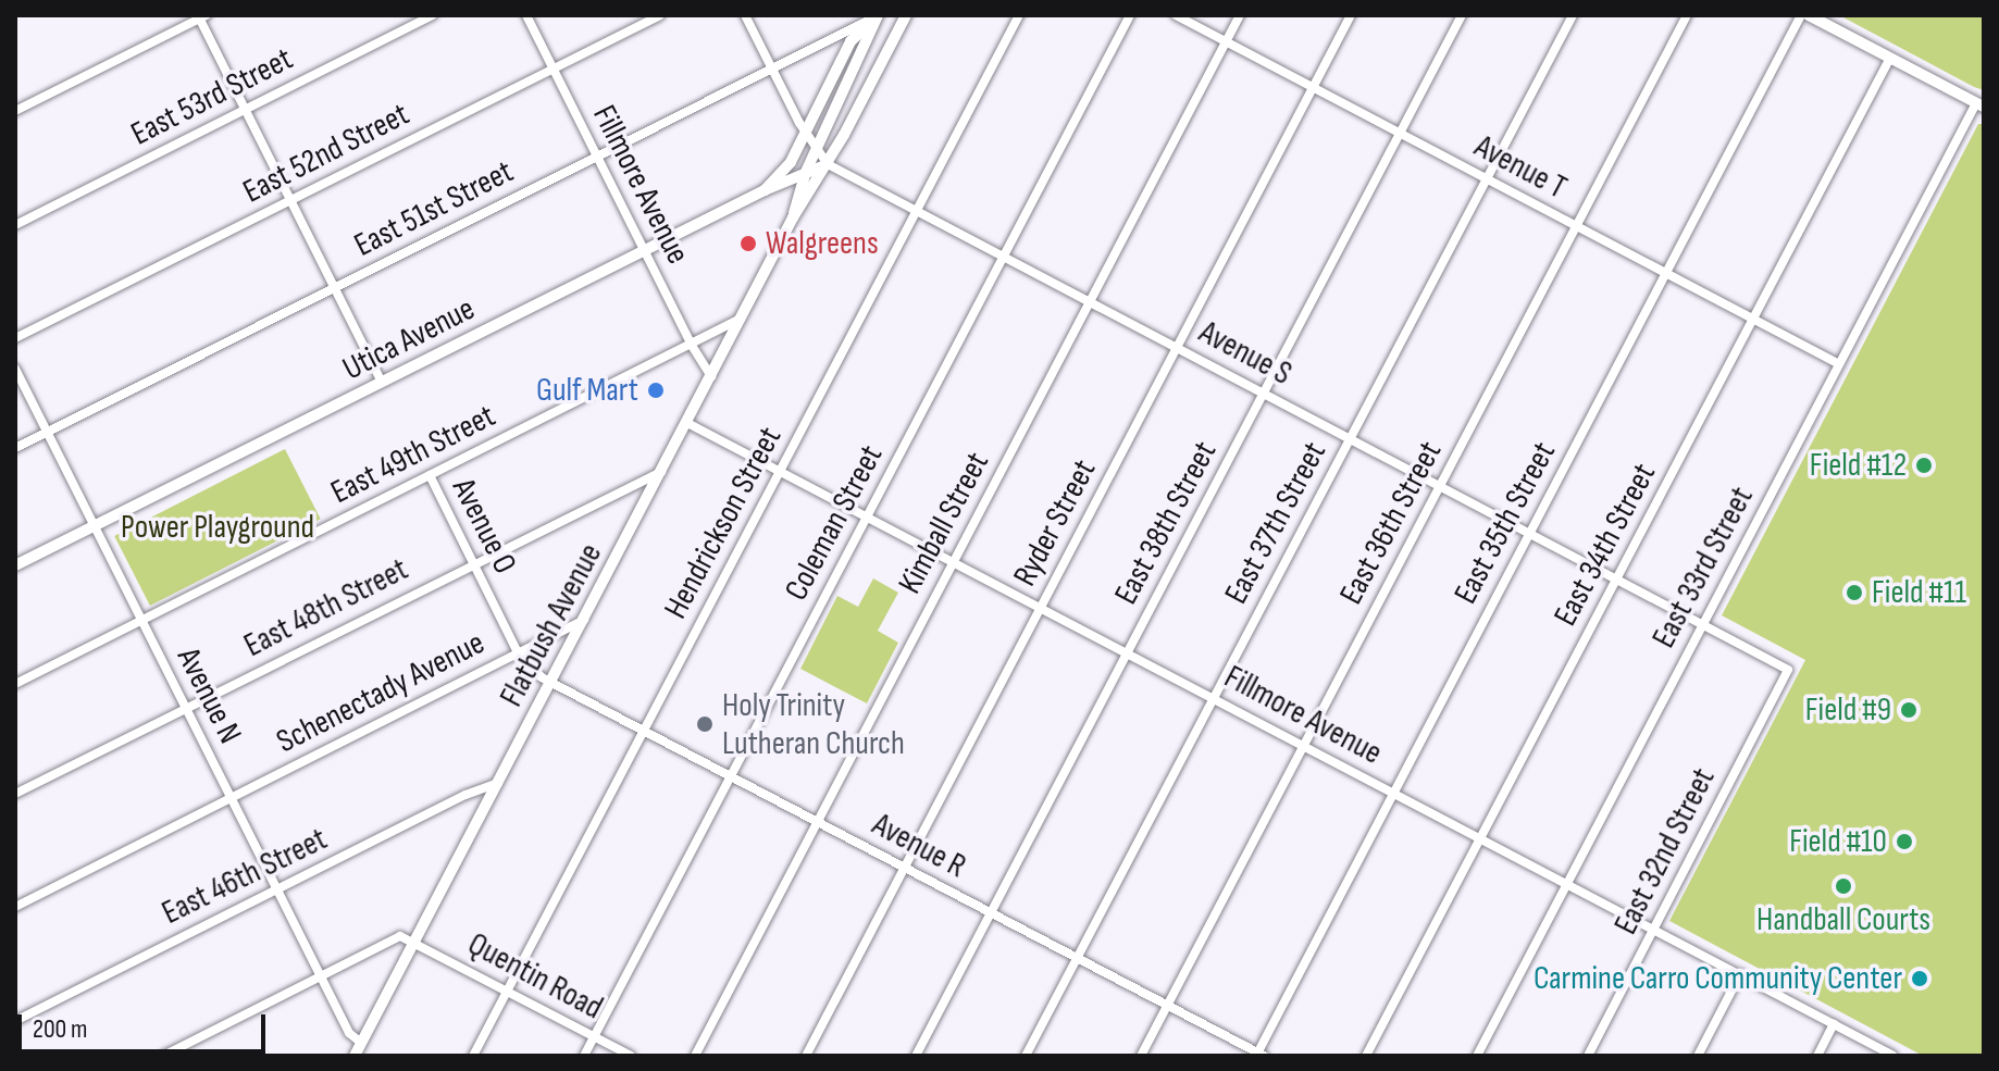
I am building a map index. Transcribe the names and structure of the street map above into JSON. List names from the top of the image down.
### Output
{
  "streets": {
    "main road": ["Utica Avenue", "Flatbush Avenue"],
    "street": [
      "East 53rd Street",
      "East 52nd Street",
      "Avenue T",
      "Fillmore Avenue",
      "East 51st Street",
      "Avenue S",
      "East 49th Street",
      "Hendrickson Street",
      "Coleman Street",
      "Kimball Street",
      "Ryder Street",
      "East 38th Street",
      "East 37th Street",
      "East 36th Street",
      "East 35th Street",
      "Avenue O",
      "East 34th Street",
      "East 33rd Street",
      "East 48th Street",
      "Schenectady Avenue",
      "Avenue N",
      "Avenue R",
      "East 32nd Street",
      "East 46th Street",
      "Quentin Road"
    ]
  },
  "crossings": [
    ["East 52nd Street", "Fillmore Avenue"],
    ["Avenue T", "Kimball Street"],
    ["Avenue T", "Ryder Street"],
    ["Avenue T", "East 38th Street"],
    ["Avenue T", "East 37th Street"],
    ["Avenue T", "East 36th Street"],
    ["Avenue T", "East 35th Street"],
    ["Avenue T", "East 34th Street"],
    ["Avenue T", "East 33rd Street"],
    ["Fillmore Avenue", "East 51st Street"],
    ["Fillmore Avenue", "Utica Avenue"],
    ["Fillmore Avenue", "East 49th Street"],
    ["Fillmore Avenue", "Hendrickson Street"],
    ["Fillmore Avenue", "Coleman Street"],
    ["Fillmore Avenue", "Kimball Street"],
    ["Fillmore Avenue", "Ryder Street"],
    ["Fillmore Avenue", "East 38th Street"],
    ["Fillmore Avenue", "East 37th Street"],
    ["Fillmore Avenue", "East 36th Street"],
    ["Fillmore Avenue", "East 35th Street"],
    ["Fillmore Avenue", "East 34th Street"],
    ["Fillmore Avenue", "East 33rd Street"],
    ["Fillmore Avenue", "Flatbush Avenue"],
    ["Fillmore Avenue", "East 32nd Street"],
    ["East 51st Street", "Avenue S"],
    ["East 51st Street", "Flatbush Avenue"],
    ["East 51st Street", "Avenue N"],
    ["Utica Avenue", "Avenue S"],
    ["Utica Avenue", "Flatbush Avenue"],
    ["Utica Avenue", "Avenue N"],
    ["Avenue S", "Hendrickson Street"],
    ["Avenue S", "Coleman Street"],
    ["Avenue S", "Kimball Street"],
    ["Avenue S", "Ryder Street"],
    ["Avenue S", "East 38th Street"],
    ["Avenue S", "East 37th Street"],
    ["Avenue S", "East 36th Street"],
    ["Avenue S", "East 35th Street"],
    ["Avenue S", "East 34th Street"],
    ["Avenue S", "East 33rd Street"],
    ["Avenue S", "Flatbush Avenue"],
    ["Avenue S", "East 32nd Street"],
    ["East 49th Street", "Avenue O"],
    ["East 49th Street", "Flatbush Avenue"],
    ["East 49th Street", "Avenue N"],
    ["Hendrickson Street", "Avenue R"],
    ["Hendrickson Street", "Quentin Road"],
    ["Coleman Street", "Avenue R"],
    ["Coleman Street", "Quentin Road"],
    ["Kimball Street", "Avenue R"],
    ["Ryder Street", "Avenue R"],
    ["East 38th Street", "Avenue R"],
    ["East 37th Street", "Avenue R"],
    ["East 36th Street", "Avenue R"],
    ["East 35th Street", "Avenue R"],
    ["Avenue O", "East 48th Street"],
    ["Avenue O", "Flatbush Avenue"],
    ["Avenue O", "Schenectady Avenue"],
    ["Avenue O", "Avenue R"],
    ["East 48th Street", "Flatbush Avenue"],
    ["East 48th Street", "Avenue N"],
    ["Flatbush Avenue", "Schenectady Avenue"],
    ["Flatbush Avenue", "Avenue N"],
    ["Flatbush Avenue", "Avenue R"],
    ["Flatbush Avenue", "East 46th Street"],
    ["Flatbush Avenue", "Quentin Road"],
    ["Schenectady Avenue", "Avenue N"],
    ["Avenue N", "East 46th Street"]
  ],
  "parks": ["Power Playground"],
  "places": [
    "Walgreens",
    "Gulf Mart",
    "Field #12",
    "Field #11",
    "Field #9",
    "Holy Trinity Lutheran Church",
    "Field #10",
    "Handball Courts",
    "Carmine Carro Community Center"
  ],
  "scale_bar": "200 m"
}
